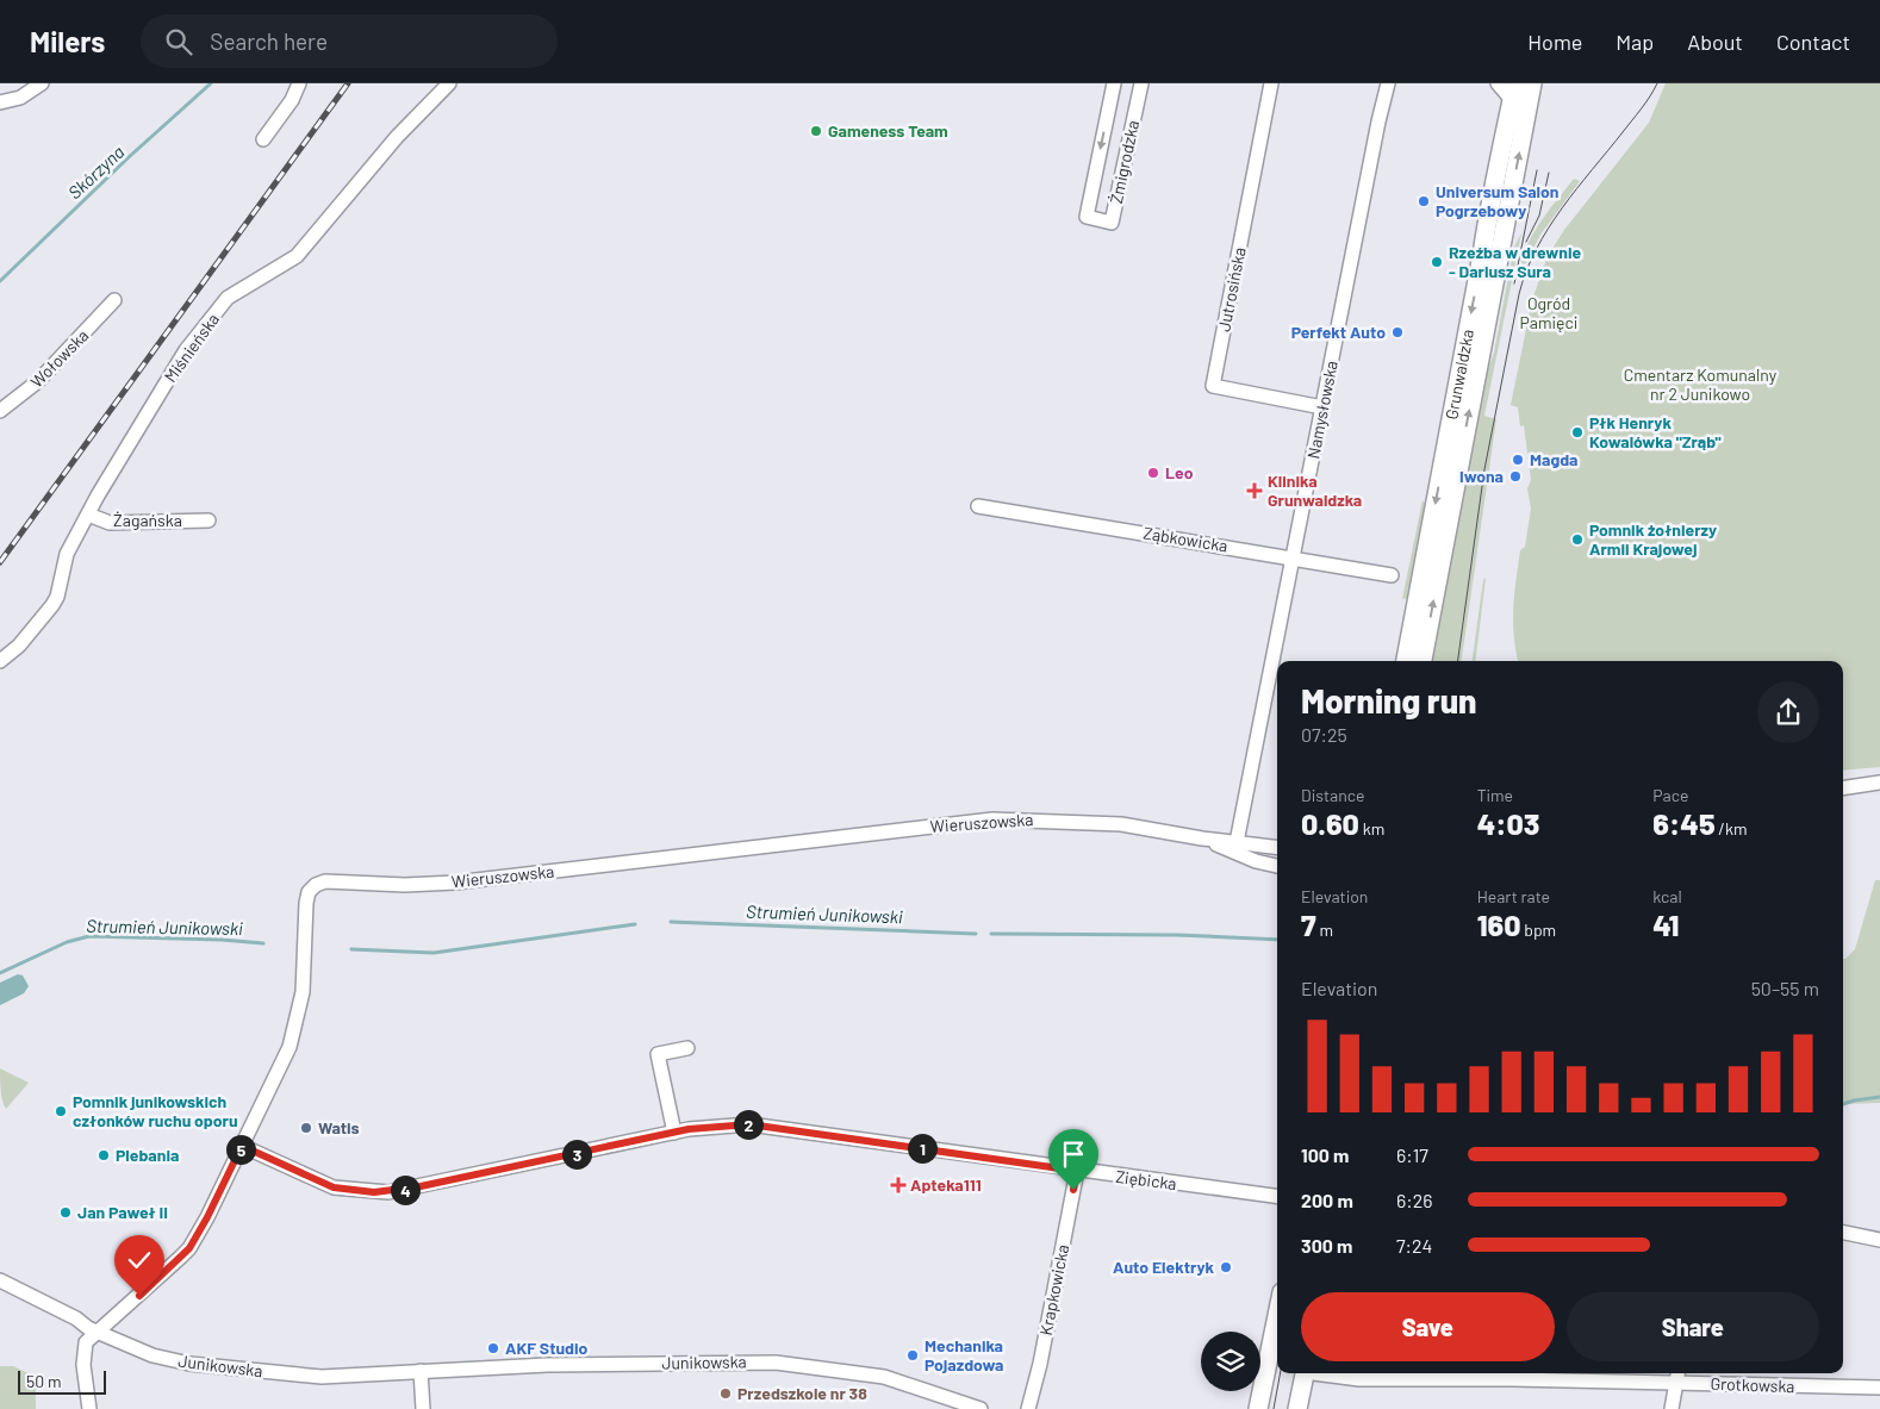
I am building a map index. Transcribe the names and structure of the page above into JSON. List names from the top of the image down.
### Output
{
  "streets": {
    "street": [
      "Żmigrodzka",
      "Jutrosińska",
      "Miśnieńska",
      "Wołowska",
      "Grunwaldzka",
      "Namysłowska",
      "Żagańska",
      "Ząbkowicka",
      "Wieruszowska",
      "Ziębicka",
      "Krapkowicka",
      "Junikowska",
      "Grotkowska"
    ]
  },
  "crossings": [
    ["Jutrosińska", "Namysłowska"],
    ["Miśnieńska", "Żagańska"],
    ["Namysłowska", "Ząbkowicka"],
    ["Namysłowska", "Wieruszowska"],
    ["Wieruszowska", "Ziębicka"],
    ["Wieruszowska", "Junikowska"],
    ["Ziębicka", "Krapkowicka"]
  ],
  "water": ["Skórzyna", "Strumień Junikowski"],
  "parks": ["Ogród Pamięci", "Cmentarz Komunalny nr 2 Junikowo"],
  "places": {
    "other": [
      "Gameness Team",
      "Universum Salon Pogrzebowy",
      "Rzeźba w drewnie - Dariusz Sura",
      "Perfekt Auto",
      "Płk Henryk Kowalówka \"Zrąb\"",
      "Magda",
      "Leo",
      "Iwona",
      "Pomnik żołnierzy Armii Krajowej",
      "Pomnik junikowskich członków ruchu oporu",
      "Watis",
      "Plebania",
      "Jan Paweł II",
      "Auto Elektryk",
      "AKF Studio",
      "Mechanika Pojazdowa",
      "Przedszkole nr 38"
    ],
    "health": ["Klinika Grunwaldzka", "Apteka111"]
  },
  "scale_bar": "50 m",
  "page": {
    "header": "Milers",
    "search": "Search here",
    "nav": [
      "Home",
      "Map",
      "About",
      "Contact"
    ],
    "heading": ["Morning run", "07:25"],
    "stats": [
      ["Distance", "0.60 km"],
      ["Time", "4:03"],
      ["Pace", "6:45 /km"],
      ["Elevation", "7 m"],
      ["Heart rate", "160 bpm"],
      ["kcal", "41"]
    ],
    "chart": ["Elevation", "50–55 m"],
    "pins": [
      "2",
      "1",
      "5",
      "3",
      "4"
    ],
    "list": [
      {
        "name": "100 m",
        "note": "6:17"
      },
      {
        "name": "200 m",
        "note": "6:26"
      },
      {
        "name": "300 m",
        "note": "7:24"
      }
    ],
    "buttons": ["Save", "Share"],
    "scale": "50 m"
  }
}
